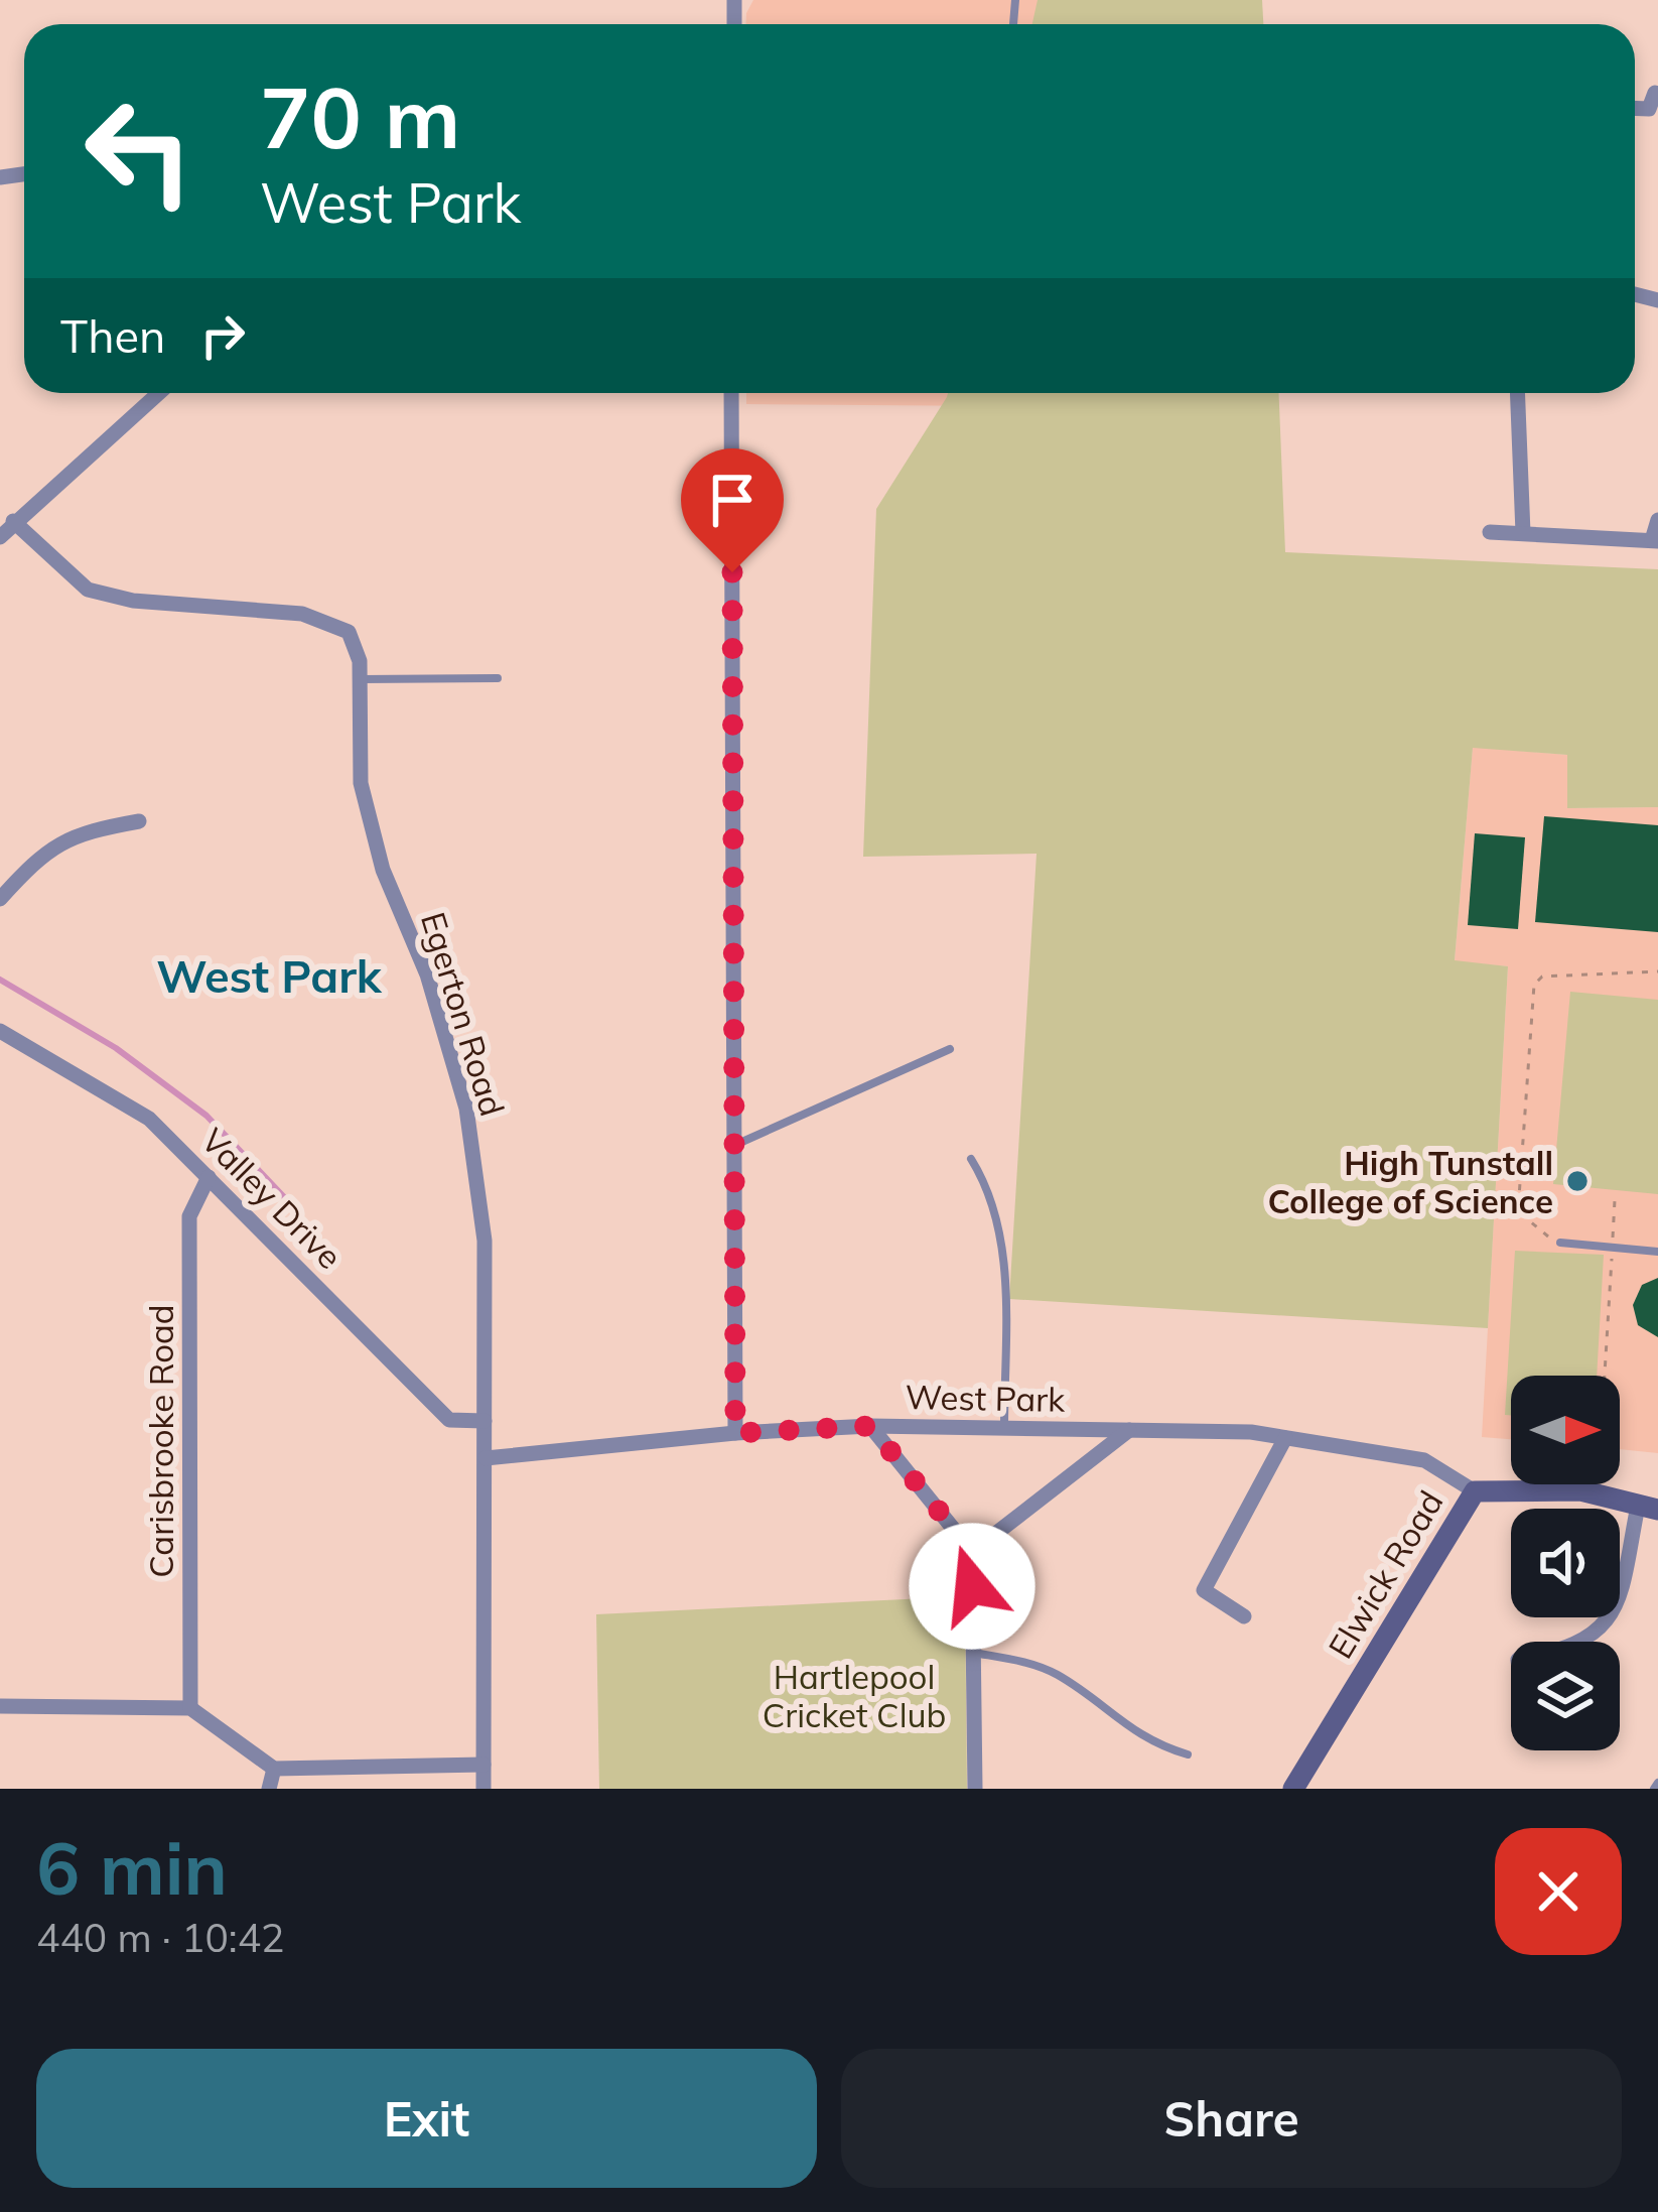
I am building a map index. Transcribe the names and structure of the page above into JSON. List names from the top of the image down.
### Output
{
  "streets": {
    "street": [
      "Egerton Road",
      "Valley Drive",
      "West Park",
      "Carisbrooke Road",
      "Elwick Road"
    ]
  },
  "crossings": [
    ["Egerton Road", "Valley Drive"],
    ["Egerton Road", "West Park"],
    ["Valley Drive", "Carisbrooke Road"],
    ["West Park", "Elwick Road"]
  ],
  "districts": ["West Park"],
  "parks": ["Hartlepool Cricket Club"],
  "places": ["High Tunstall College of Science"],
  "north": "right",
  "page": {
    "turn": ["70 m", "West Park"],
    "then": "Then",
    "heading": ["6 min", "440 m · 10:42"],
    "buttons": ["Exit", "Share"]
  }
}
